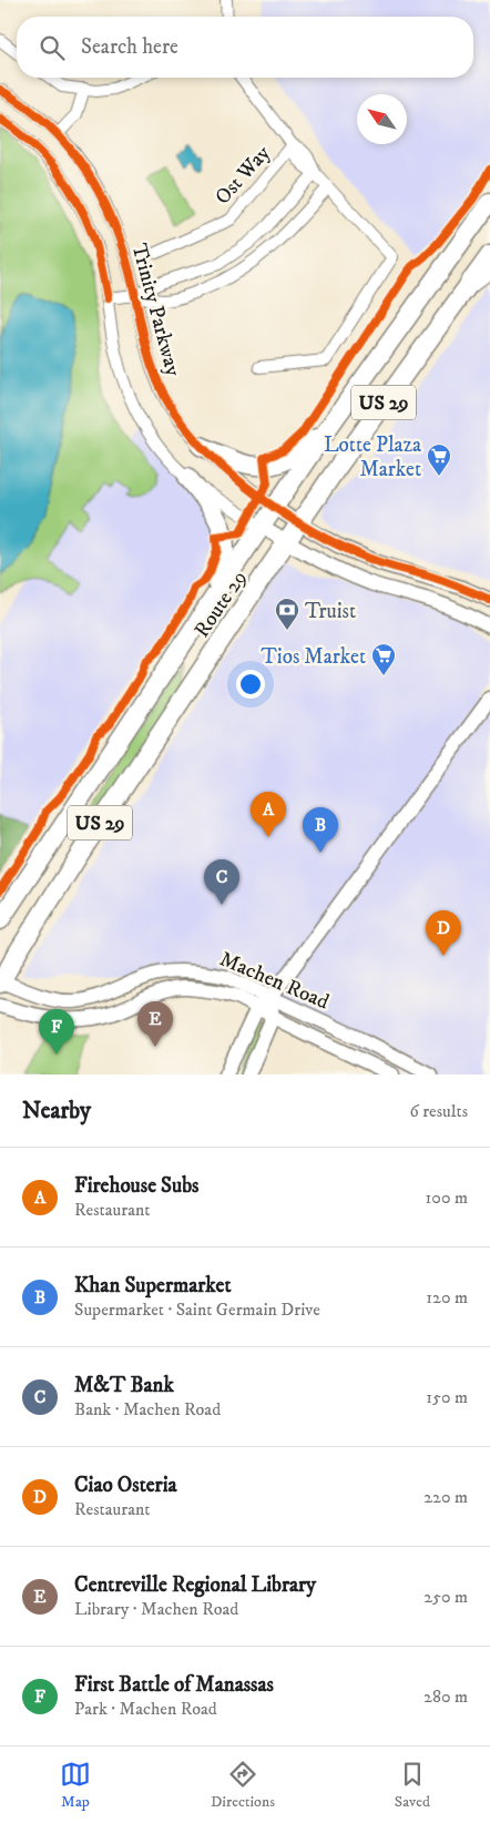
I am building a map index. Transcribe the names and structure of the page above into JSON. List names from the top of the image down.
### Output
{
  "streets": {
    "main road": ["US 29", "Route 29"],
    "street": ["Ost Way", "Trinity Parkway", "Machen Road"]
  },
  "crossings": [
    ["Trinity Parkway", "Route 29"],
    ["Route 29", "Machen Road"]
  ],
  "places": {
    "supermarket": ["Lotte Plaza Market", "Tios Market"],
    "bank": ["Truist"]
  },
  "north": "top left",
  "page": {
    "search": "Search here",
    "pins": [
      "A",
      "B",
      "C",
      "D",
      "E",
      "F"
    ],
    "heading": ["Nearby", "6 results"],
    "list": [
      {
        "mark": "A",
        "name": "Firehouse Subs",
        "note": "Restaurant",
        "value": "100 m"
      },
      {
        "mark": "B",
        "name": "Khan Supermarket",
        "note": "Supermarket · Saint Germain Drive",
        "value": "120 m"
      },
      {
        "mark": "C",
        "name": "M&T Bank",
        "note": "Bank · Machen Road",
        "value": "150 m"
      },
      {
        "mark": "D",
        "name": "Ciao Osteria",
        "note": "Restaurant",
        "value": "220 m"
      },
      {
        "mark": "E",
        "name": "Centreville Regional Library",
        "note": "Library · Machen Road",
        "value": "250 m"
      },
      {
        "mark": "F",
        "name": "First Battle of Manassas",
        "note": "Park · Machen Road",
        "value": "280 m"
      }
    ],
    "nav": ["Map", "Directions", "Saved"]
  }
}
